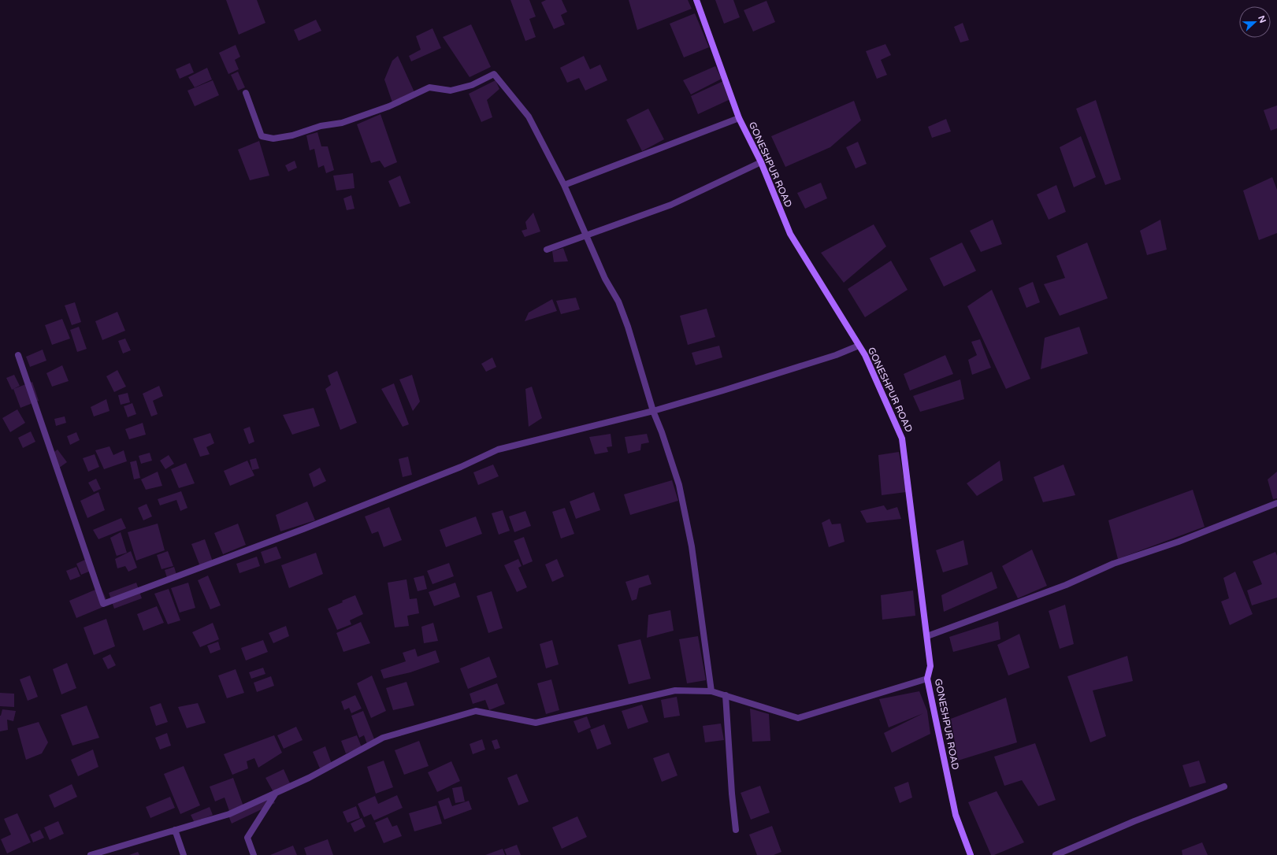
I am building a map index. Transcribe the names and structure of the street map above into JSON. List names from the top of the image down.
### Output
{
  "streets": {
    "street": ["GONESHPUR ROAD"]
  },
  "north": "right"
}
